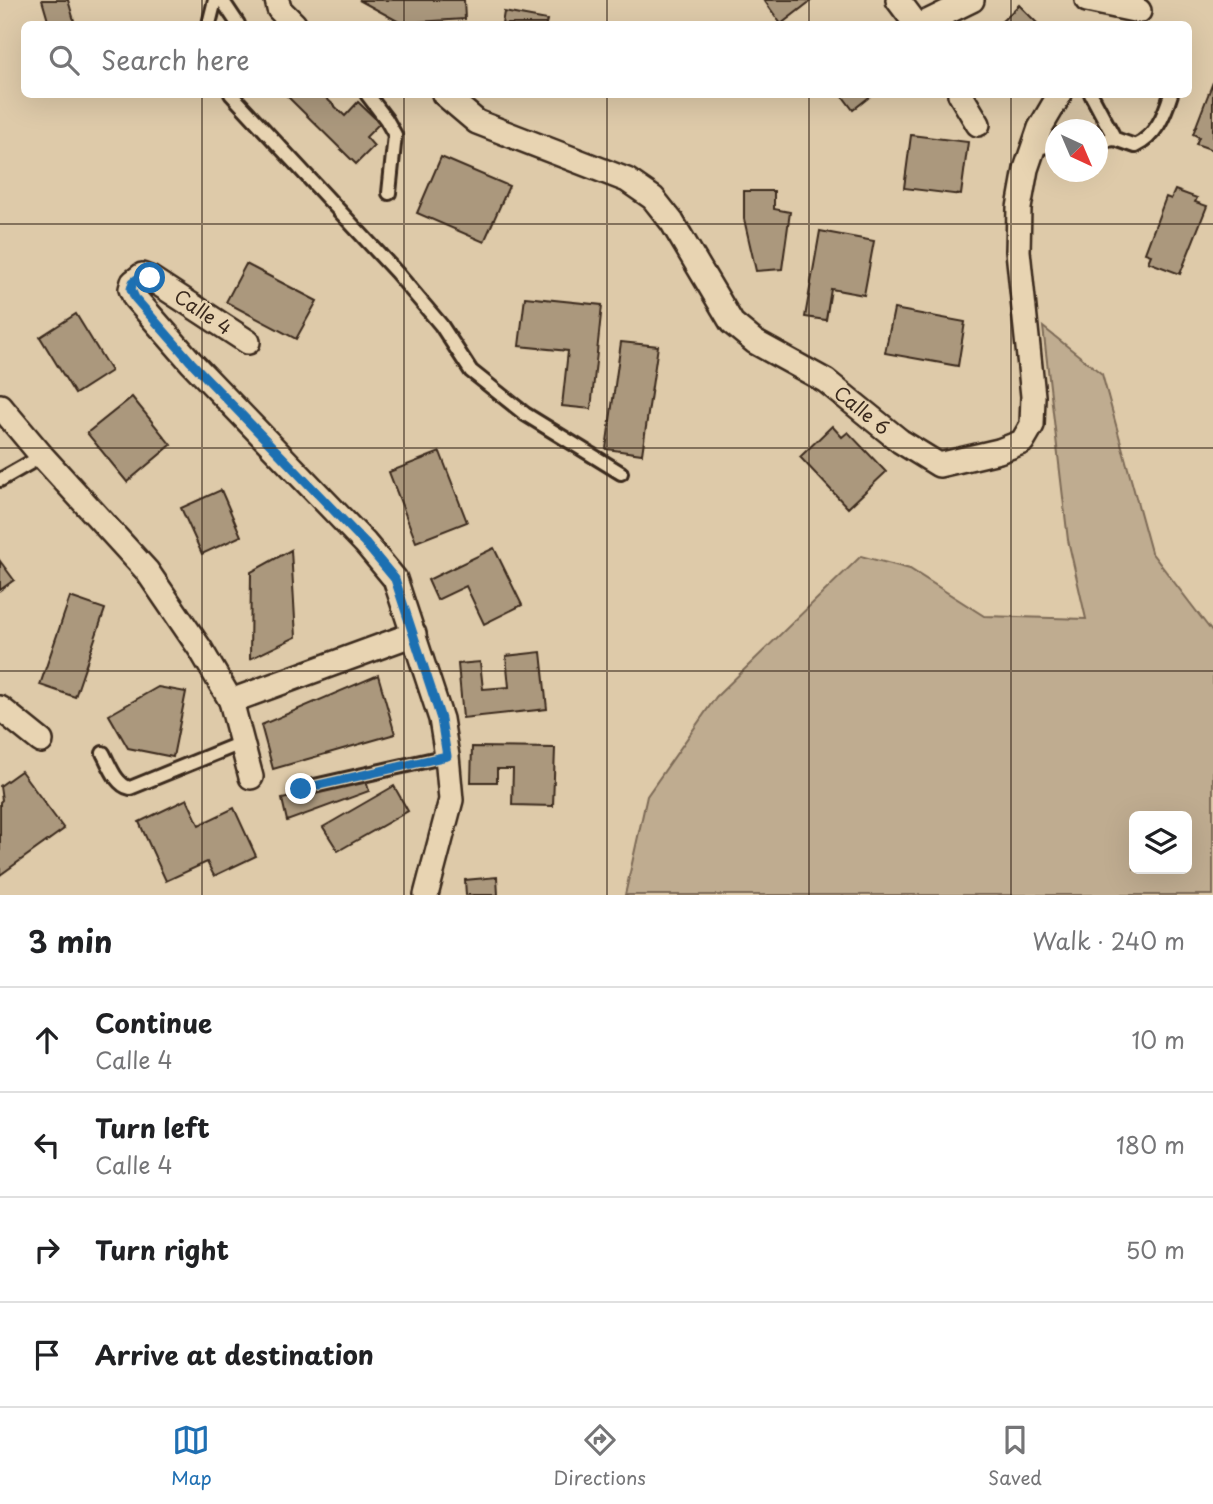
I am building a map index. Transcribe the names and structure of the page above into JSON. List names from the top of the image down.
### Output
{
  "streets": {
    "street": ["Calle 4", "Calle 6"]
  },
  "north": "bottom right",
  "page": {
    "search": "Search here",
    "heading": ["3 min", "Walk · 240 m"],
    "list": [
      ["Continue", "Calle 4", "10 m"],
      ["Turn left", "Calle 4", "180 m"],
      ["Turn right", "50 m"],
      "Arrive at destination"
    ],
    "nav": ["Map", "Directions", "Saved"]
  }
}
